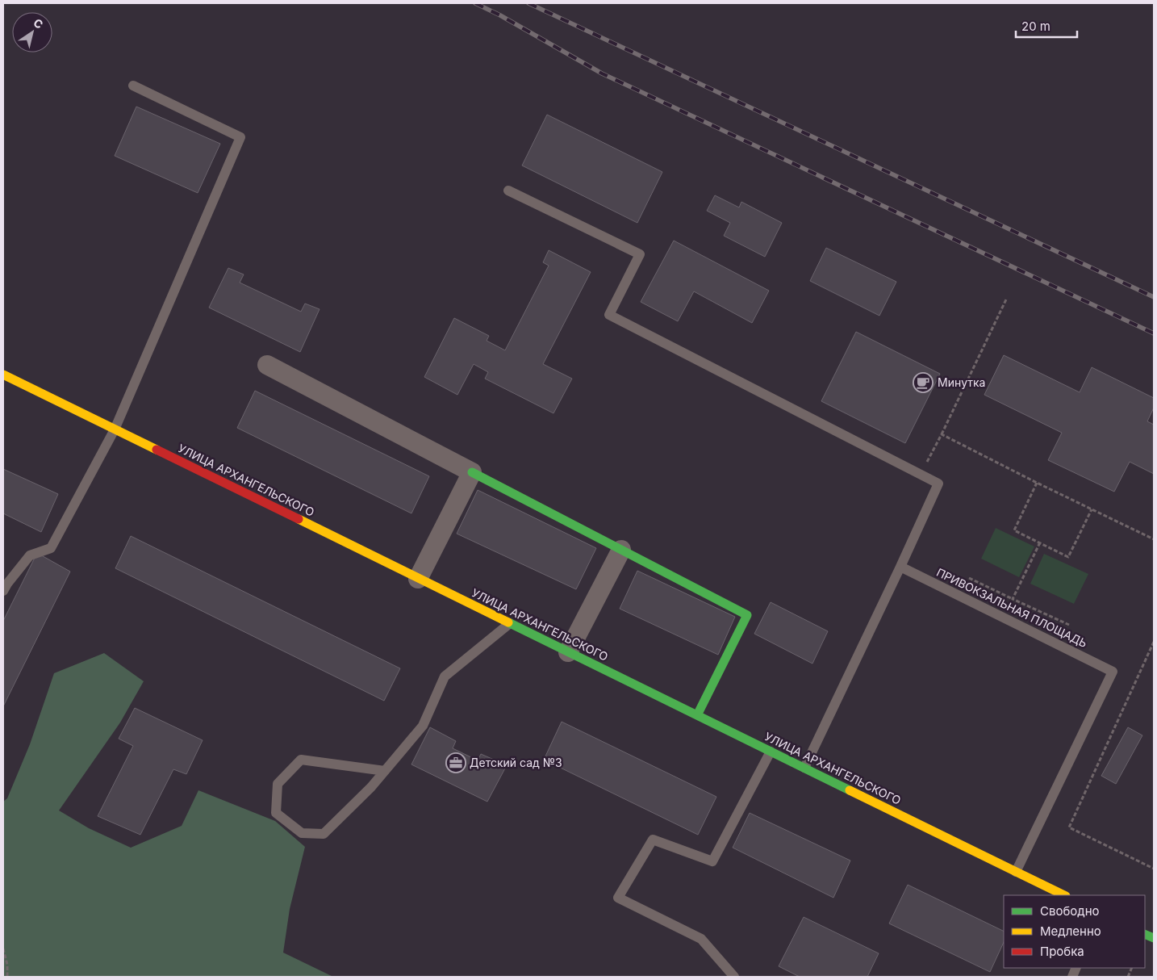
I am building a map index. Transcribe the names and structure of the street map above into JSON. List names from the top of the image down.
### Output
{
  "streets": {
    "street": ["УЛИЦА АРХАНГЕЛЬСКОГО"],
    "lane": ["ПРИВОКЗАЛЬНАЯ ПЛОЩАДЬ"]
  },
  "crossings": [
    ["УЛИЦА АРХАНГЕЛЬСКОГО", "ПРИВОКЗАЛЬНАЯ ПЛОЩАДЬ"]
  ],
  "places": {
    "cafe": ["Минутка"],
    "office": ["Детский сад №3"]
  },
  "legend": ["Свободно", "Медленно", "Пробка"],
  "scale_bar": "20 m",
  "north": "top right"
}
